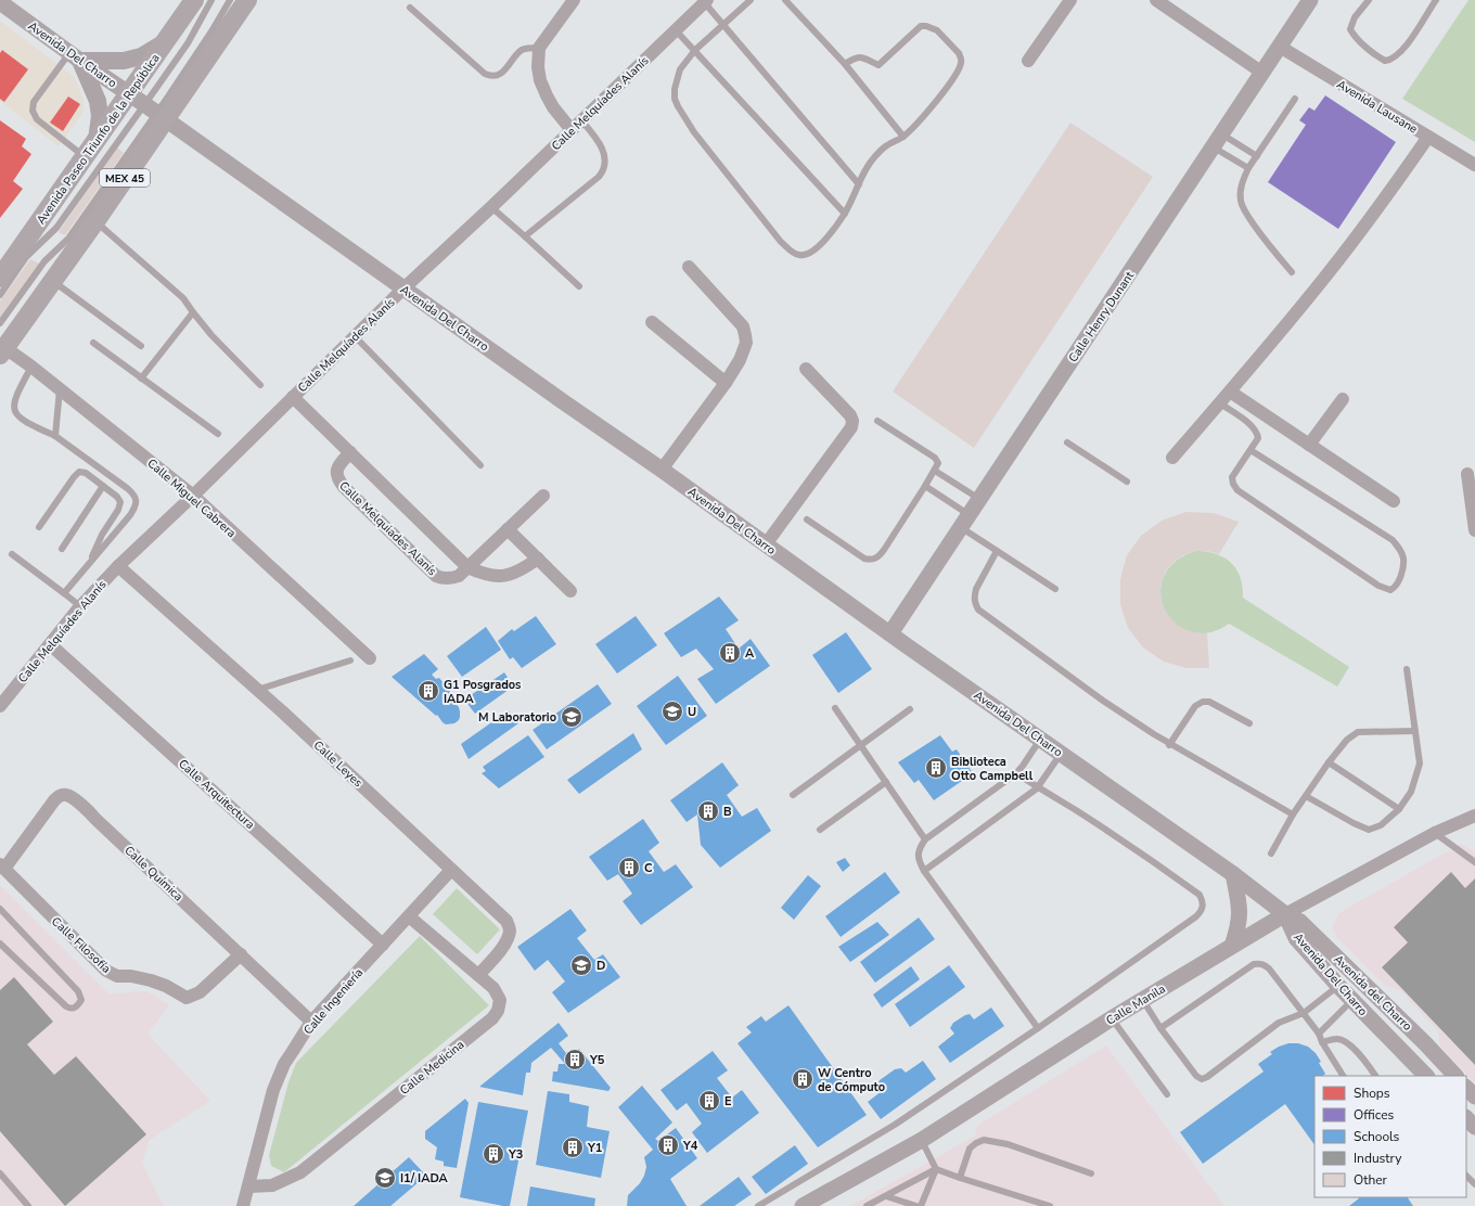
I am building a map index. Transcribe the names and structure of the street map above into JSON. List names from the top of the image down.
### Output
{
  "streets": {
    "main road": ["Avenida Paseo Triunfo de la República", "MEX 45"],
    "street": [
      "Avenida Del Charro",
      "Calle Melquíades Alanís",
      "Avenida Lausane",
      "Calle Henry Dunant",
      "Calle Miguel Cabrera",
      "Calle Melquiades Alanís",
      "Calle Leyes",
      "Calle Arquitectura",
      "Calle Química",
      "Calle Filosofía",
      "Avenida del Charro",
      "Calle Ingeniería",
      "Calle Manila",
      "Calle Medicina"
    ]
  },
  "crossings": [
    ["Avenida Del Charro", "Calle Melquíades Alanís"],
    ["Avenida Del Charro", "Avenida Paseo Triunfo de la República"],
    ["Avenida Del Charro", "MEX 45"],
    ["Avenida Del Charro", "Calle Henry Dunant"],
    ["Avenida Del Charro", "Avenida del Charro"],
    ["Avenida Del Charro", "Calle Manila"],
    ["Calle Melquíades Alanís", "Calle Miguel Cabrera"],
    ["Calle Melquíades Alanís", "Calle Leyes"],
    ["Calle Melquíades Alanís", "Calle Arquitectura"],
    ["Avenida Lausane", "Calle Henry Dunant"],
    ["Avenida Paseo Triunfo de la República", "MEX 45"],
    ["MEX 45", "Calle Miguel Cabrera"],
    ["Calle Leyes", "Calle Ingeniería"],
    ["Calle Leyes", "Calle Medicina"],
    ["Calle Arquitectura", "Calle Ingeniería"],
    ["Calle Química", "Calle Filosofía"],
    ["Calle Química", "Calle Ingeniería"],
    ["Avenida del Charro", "Calle Manila"],
    ["Calle Ingeniería", "Calle Medicina"]
  ],
  "places": {
    "building": [
      "A",
      "G1 Posgrados IADA",
      "Biblioteca Otto Campbell",
      "B",
      "C",
      "Y5",
      "W Centro de Cómputo",
      "E",
      "Y4",
      "Y1",
      "Y3"
    ],
    "school or university": [
      "U",
      "M Laboratorio",
      "D",
      "I1/ IADA"
    ]
  },
  "legend": [
    "Shops",
    "Offices",
    "Schools",
    "Industry",
    "Other"
  ]
}
